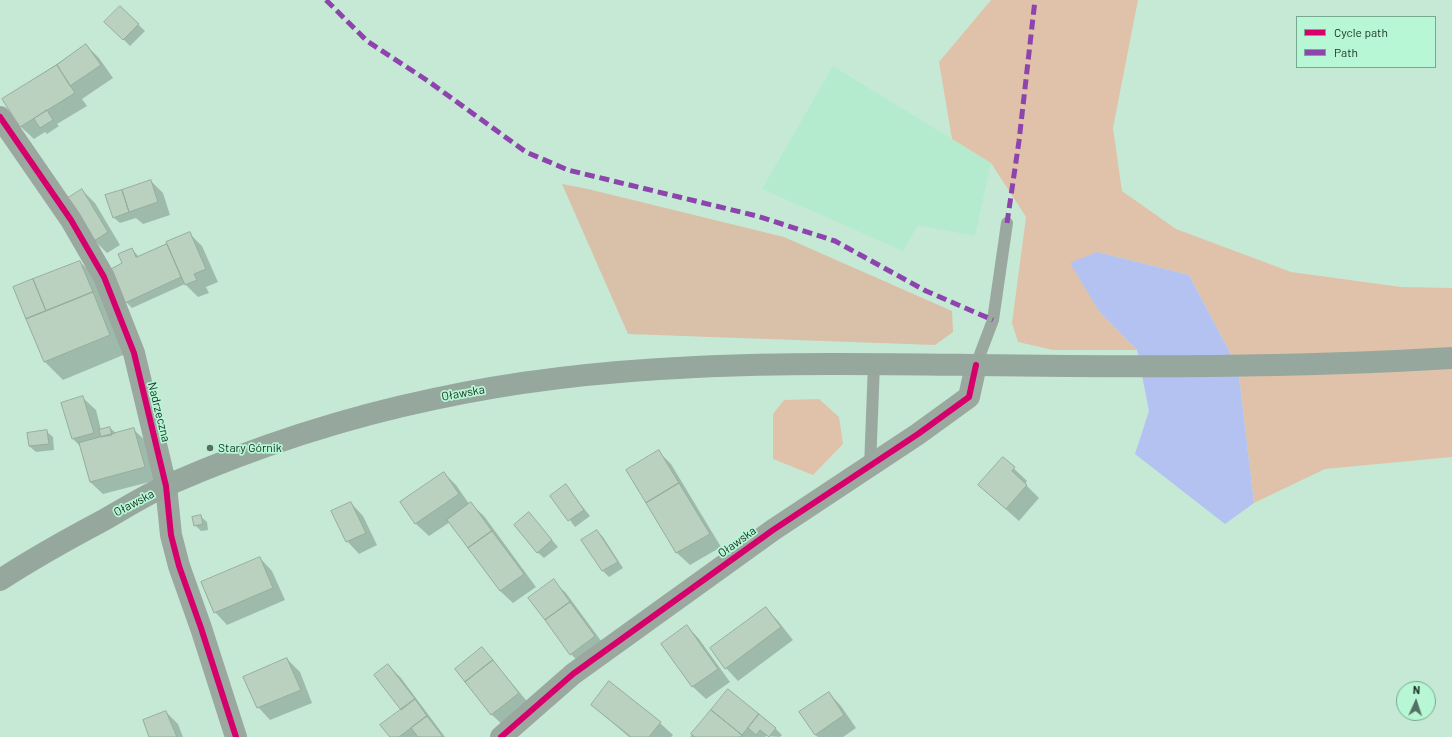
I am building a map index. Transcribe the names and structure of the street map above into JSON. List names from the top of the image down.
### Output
{
  "streets": {
    "main road": ["Oławska"],
    "street": ["Nadrzeczna"]
  },
  "crossings": [
    ["Oławska", "Nadrzeczna"]
  ],
  "places": ["Stary Górnik"],
  "legend": ["Cycle path", "Path"],
  "north": "top"
}
